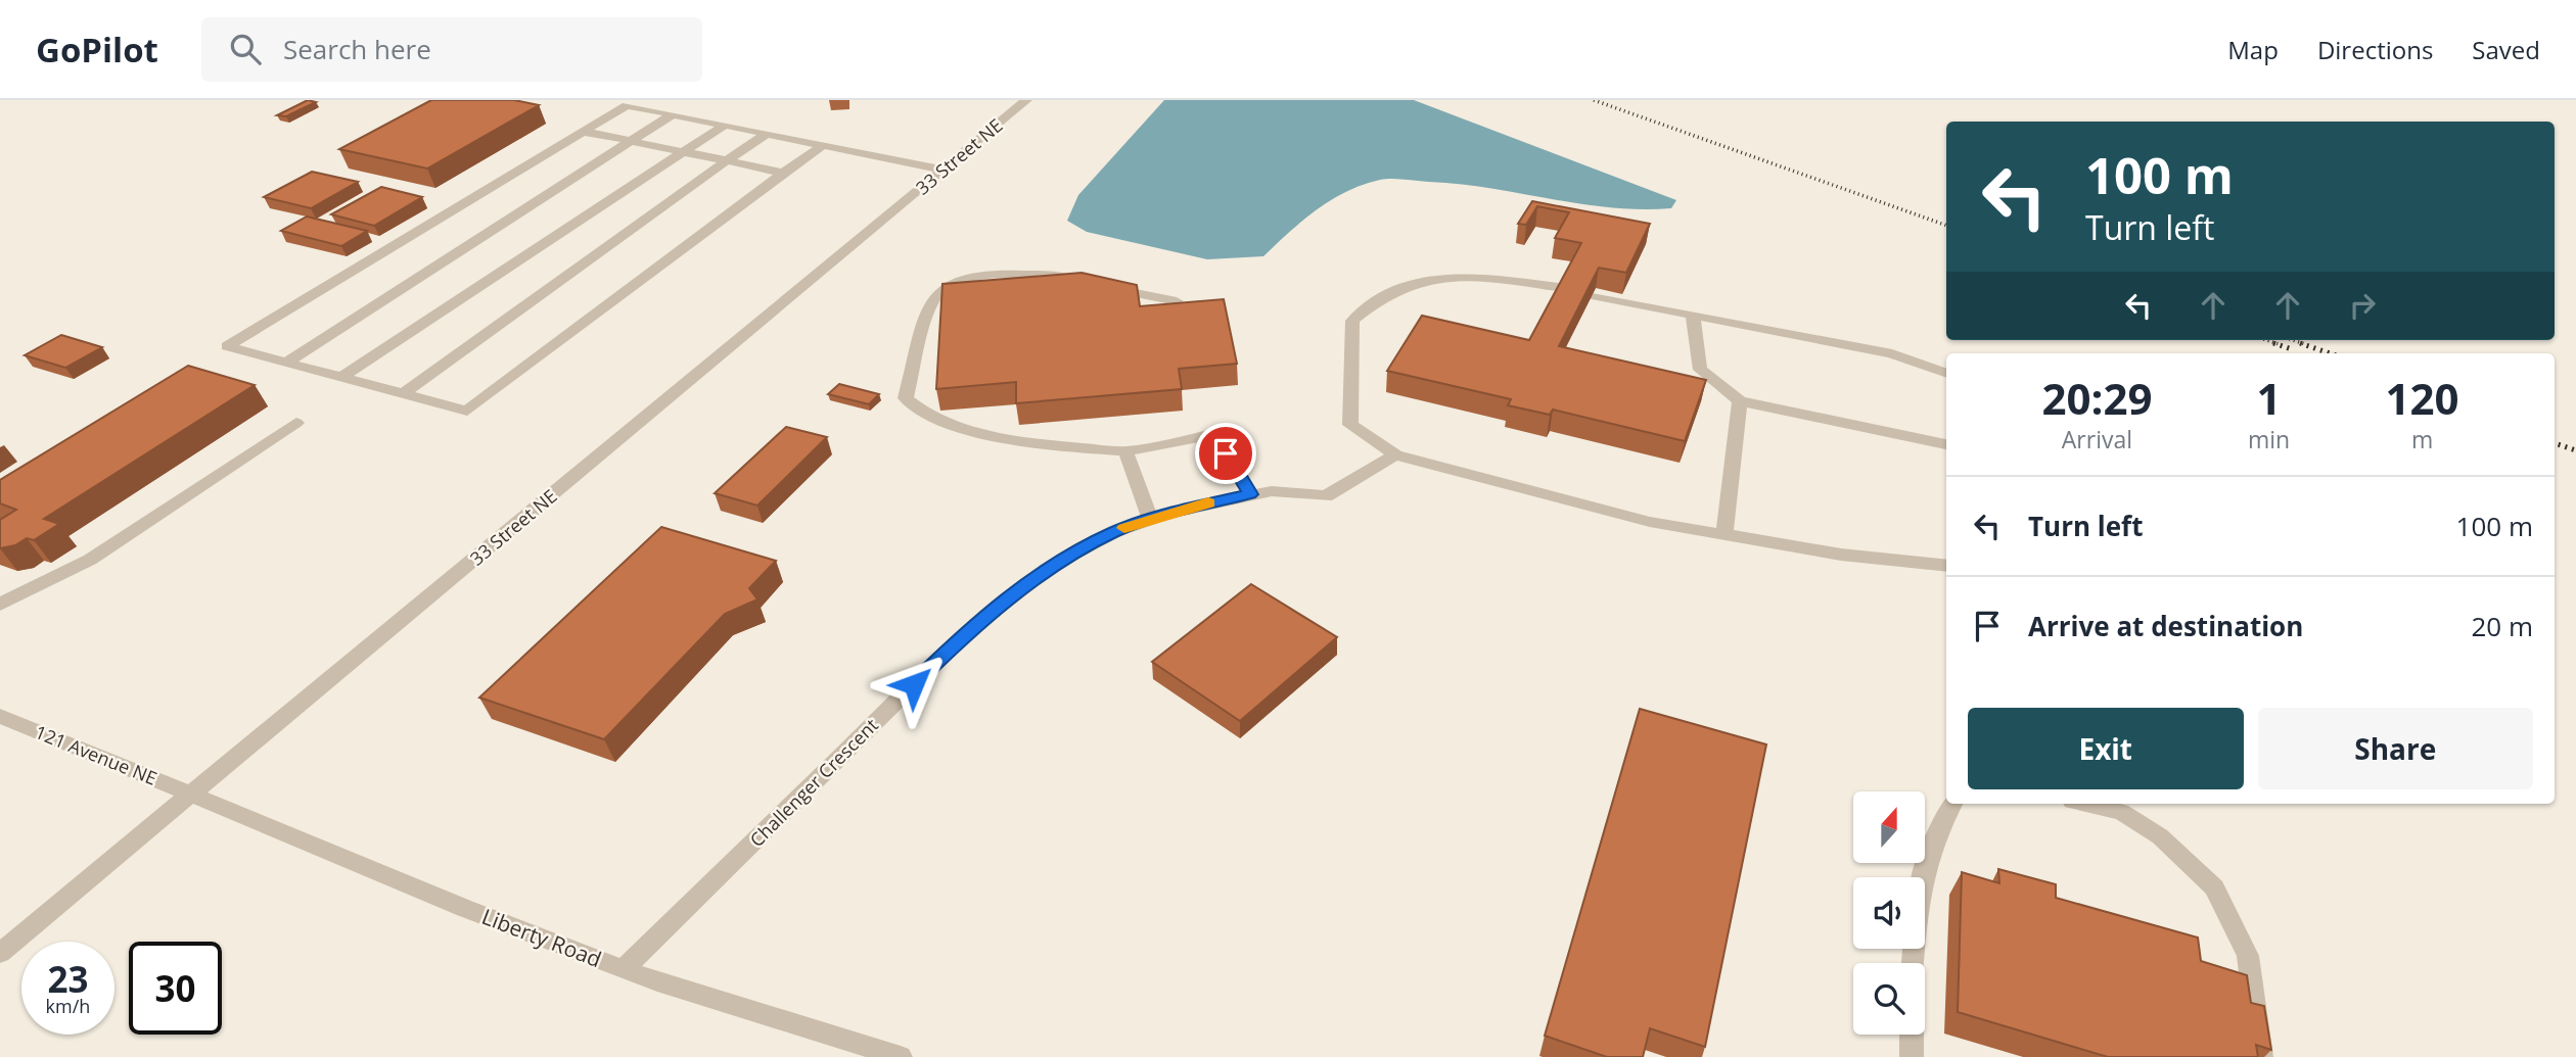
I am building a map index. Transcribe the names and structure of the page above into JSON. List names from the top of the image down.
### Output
{
  "streets": {
    "street": [
      "33 Street NE",
      "121 Avenue NE",
      "Challenger Crescent",
      "Liberty Road"
    ]
  },
  "crossings": [
    ["33 Street NE", "121 Avenue NE"],
    ["33 Street NE", "Liberty Road"],
    ["121 Avenue NE", "Liberty Road"],
    ["Challenger Crescent", "Liberty Road"]
  ],
  "north": "top",
  "page": {
    "header": "GoPilot",
    "search": "Search here",
    "nav": ["Map", "Directions", "Saved"],
    "turn": ["100 m", "Turn left"],
    "eta": [
      "20:29",
      "Arrival",
      "1",
      "min",
      "120",
      "m"
    ],
    "list": [
      {
        "name": "Turn left",
        "value": "100 m"
      },
      {
        "name": "Arrive at destination",
        "value": "20 m"
      }
    ],
    "buttons": ["Exit", "Share"],
    "speed": "23 km/h",
    "limit": "30"
  }
}
